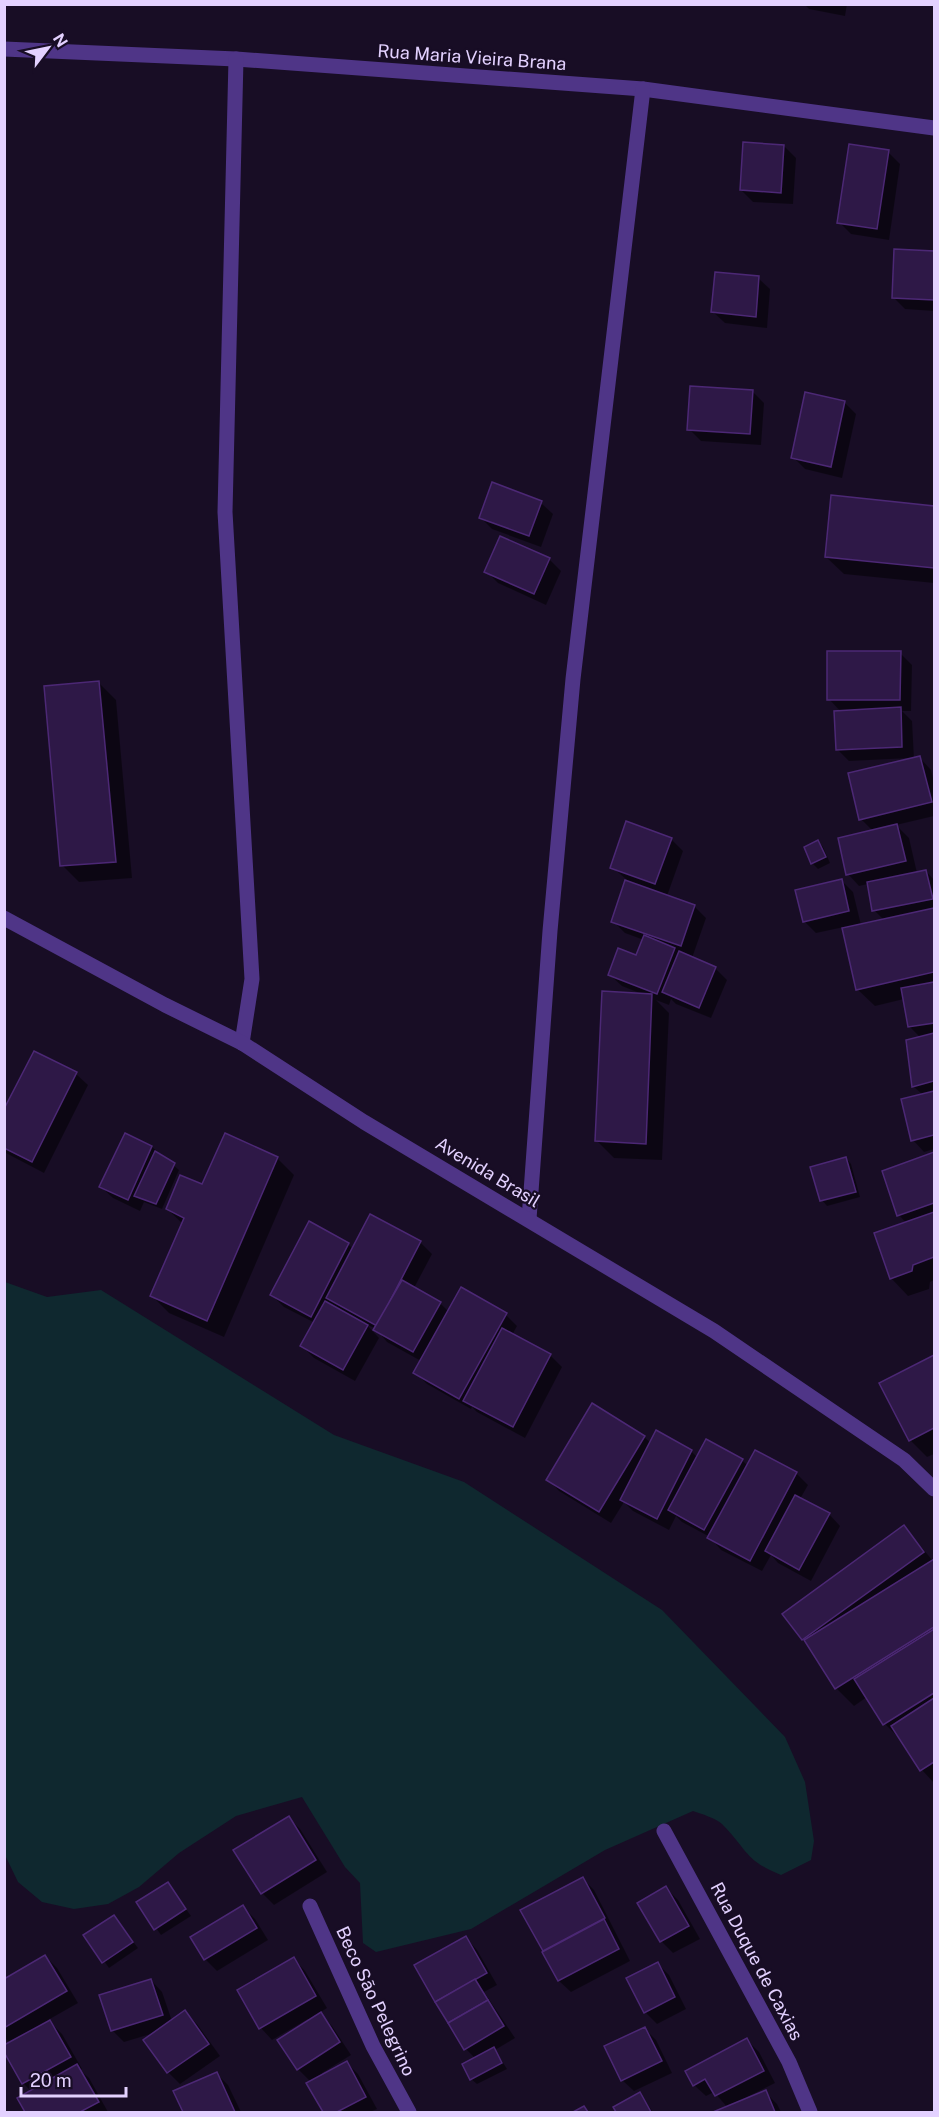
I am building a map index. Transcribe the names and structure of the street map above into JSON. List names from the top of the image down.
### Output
{
  "streets": {
    "street": [
      "Rua Maria Vieira Brana",
      "Avenida Brasil",
      "Rua Duque de Caxias",
      "Beco São Pelegrino"
    ]
  },
  "scale_bar": "20 m",
  "north": "top right"
}
